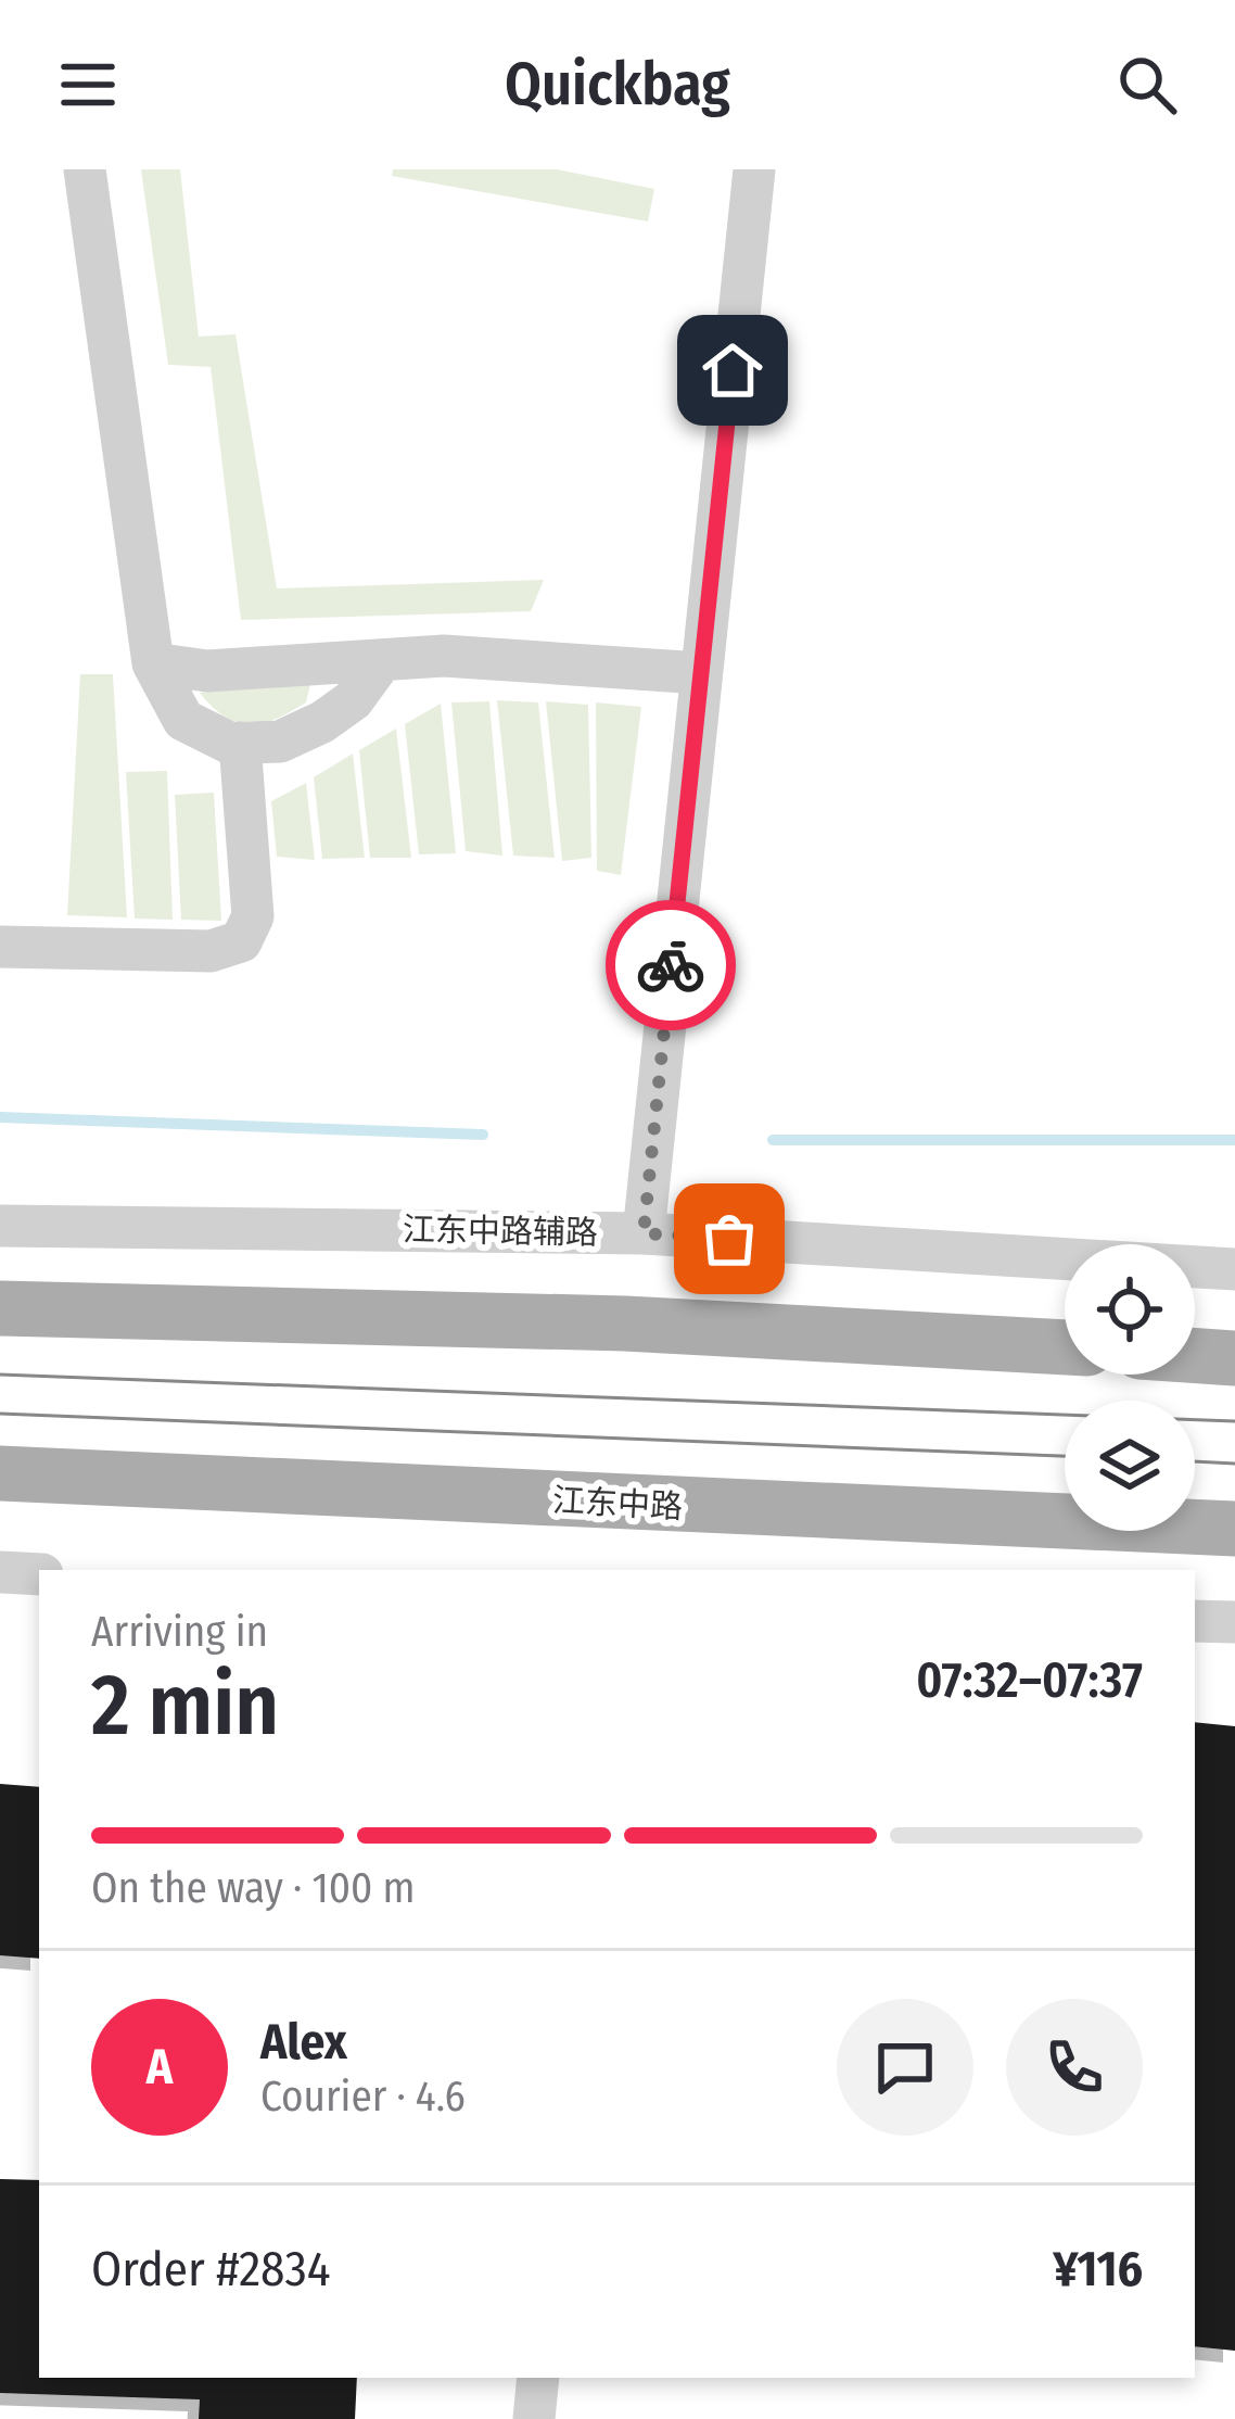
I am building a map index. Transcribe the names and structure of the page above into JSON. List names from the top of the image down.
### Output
{
  "streets": {
    "main road": ["江东中路"],
    "street": ["江东中路辅路"]
  },
  "page": {
    "header": "Quickbag",
    "heading": ["2 min", "Arriving in", "07:32–07:37"],
    "panel": [
      "Alex",
      "Courier · 4.6",
      "Order #2834",
      "¥116"
    ],
    "bar": "On the way · 100 m",
    "round": "A"
  }
}
